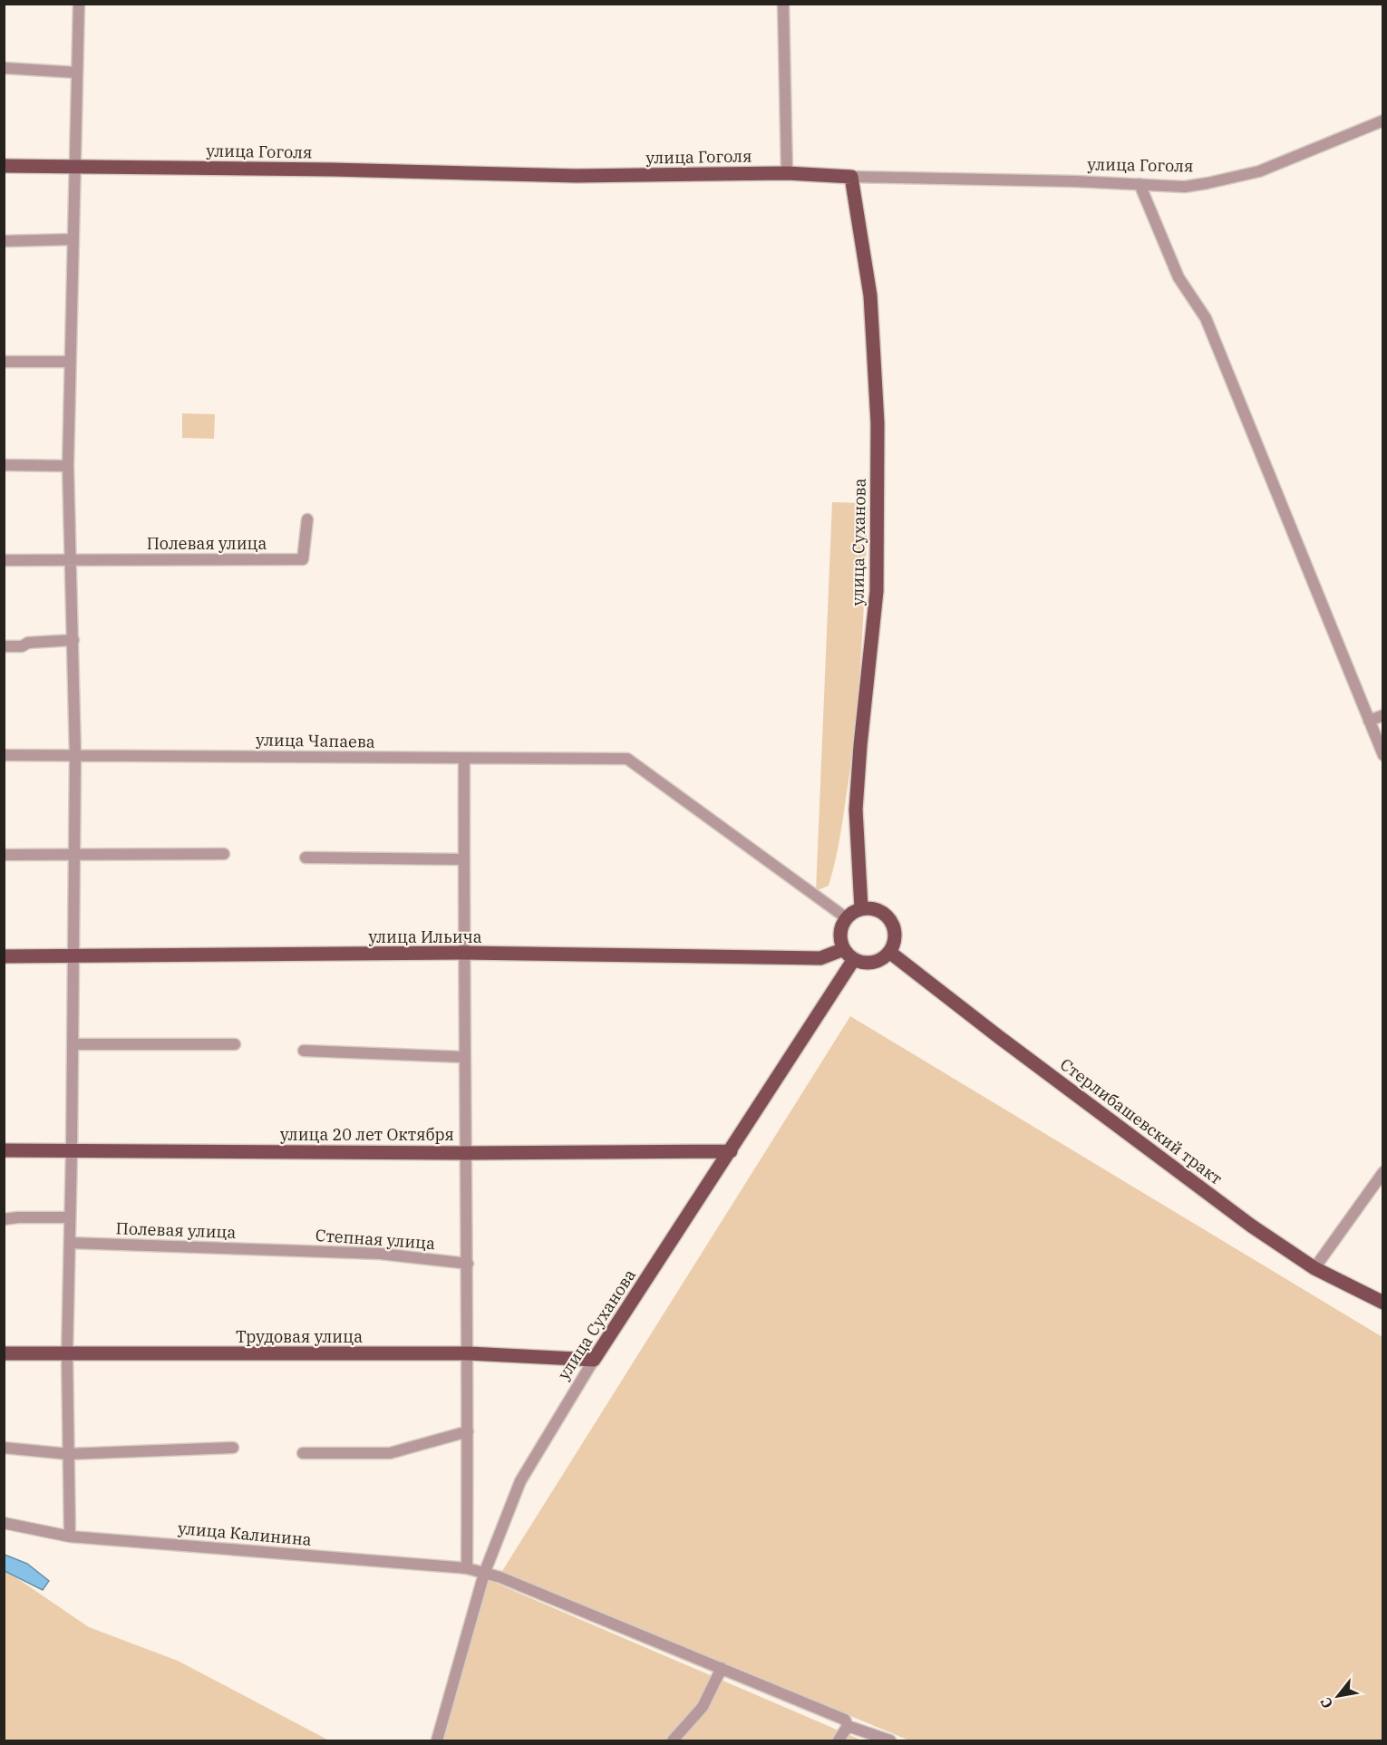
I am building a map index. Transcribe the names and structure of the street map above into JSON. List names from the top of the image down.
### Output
{
  "streets": {
    "main road": [
      "улица Гоголя",
      "улица Суханова",
      "улица Ильича",
      "Стерлибашевский тракт",
      "улица 20 лет Октября",
      "Трудовая улица"
    ],
    "street": [
      "Полевая улица",
      "улица Чапаева",
      "Степная улица",
      "улица Калинина"
    ]
  },
  "crossings": [
    ["улица Гоголя", "улица Суханова"],
    ["улица Суханова", "улица Чапаева"],
    ["улица Суханова", "улица Ильича"],
    ["улица Суханова", "Стерлибашевский тракт"],
    ["улица Суханова", "улица 20 лет Октября"],
    ["улица Суханова", "Трудовая улица"],
    ["улица Суханова", "улица Калинина"],
    ["Полевая улица", "Степная улица"],
    ["улица Чапаева", "улица Ильича"],
    ["улица Чапаева", "Стерлибашевский тракт"],
    ["улица Ильича", "Стерлибашевский тракт"]
  ],
  "north": "bottom left"
}
